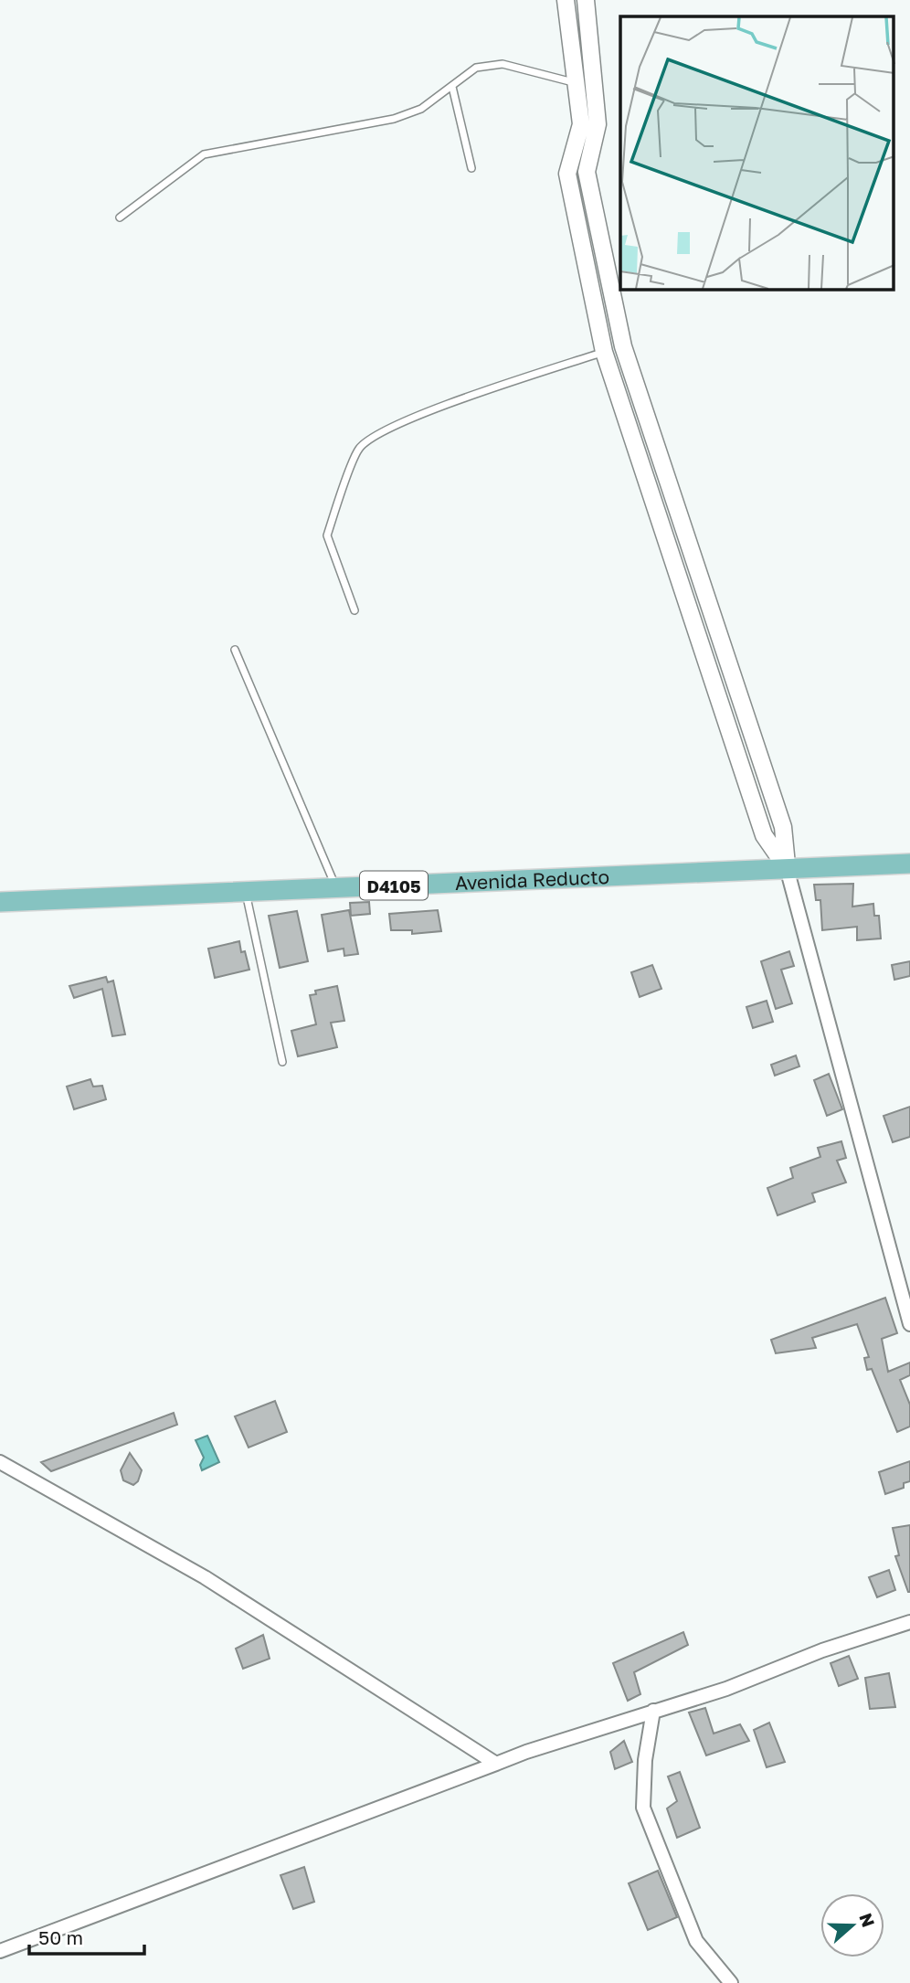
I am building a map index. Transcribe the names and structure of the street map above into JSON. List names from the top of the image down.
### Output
{
  "streets": {
    "main road": ["Avenida Reducto", "D4105"]
  },
  "scale_bar": "50 m",
  "north": "right"
}
